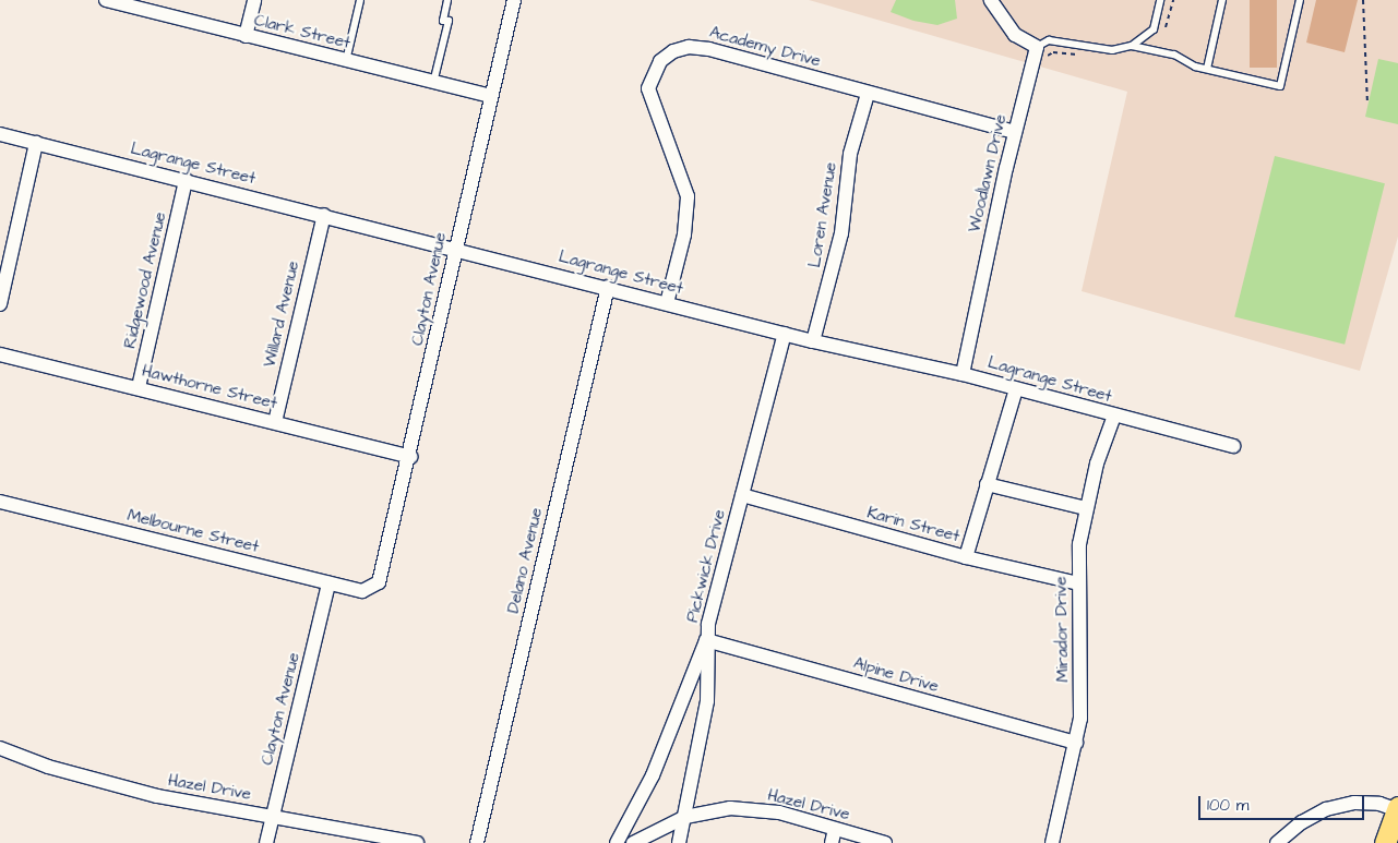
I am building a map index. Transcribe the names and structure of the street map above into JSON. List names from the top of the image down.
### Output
{
  "streets": {
    "street": [
      "Clark Street",
      "Academy Drive",
      "Lagrange Street",
      "Woodlawn Drive",
      "Loren Avenue",
      "Ridgewood Avenue",
      "Clayton Avenue",
      "Willard Avenue",
      "Hawthorne Street",
      "Karin Street",
      "Melbourne Street",
      "Delano Avenue",
      "Pickwick Drive",
      "Mirador Drive",
      "Alpine Drive",
      "Hazel Drive"
    ]
  },
  "crossings": [
    ["Clark Street", "Clayton Avenue"],
    ["Academy Drive", "Lagrange Street"],
    ["Academy Drive", "Woodlawn Drive"],
    ["Academy Drive", "Loren Avenue"],
    ["Lagrange Street", "Woodlawn Drive"],
    ["Lagrange Street", "Loren Avenue"],
    ["Lagrange Street", "Ridgewood Avenue"],
    ["Lagrange Street", "Clayton Avenue"],
    ["Lagrange Street", "Willard Avenue"],
    ["Lagrange Street", "Delano Avenue"],
    ["Lagrange Street", "Pickwick Drive"],
    ["Lagrange Street", "Mirador Drive"],
    ["Ridgewood Avenue", "Hawthorne Street"],
    ["Clayton Avenue", "Hawthorne Street"],
    ["Clayton Avenue", "Melbourne Street"],
    ["Clayton Avenue", "Hazel Drive"],
    ["Willard Avenue", "Hawthorne Street"],
    ["Karin Street", "Pickwick Drive"],
    ["Karin Street", "Mirador Drive"],
    ["Pickwick Drive", "Alpine Drive"],
    ["Pickwick Drive", "Hazel Drive"],
    ["Mirador Drive", "Alpine Drive"]
  ],
  "scale_bar": "100 m"
}
